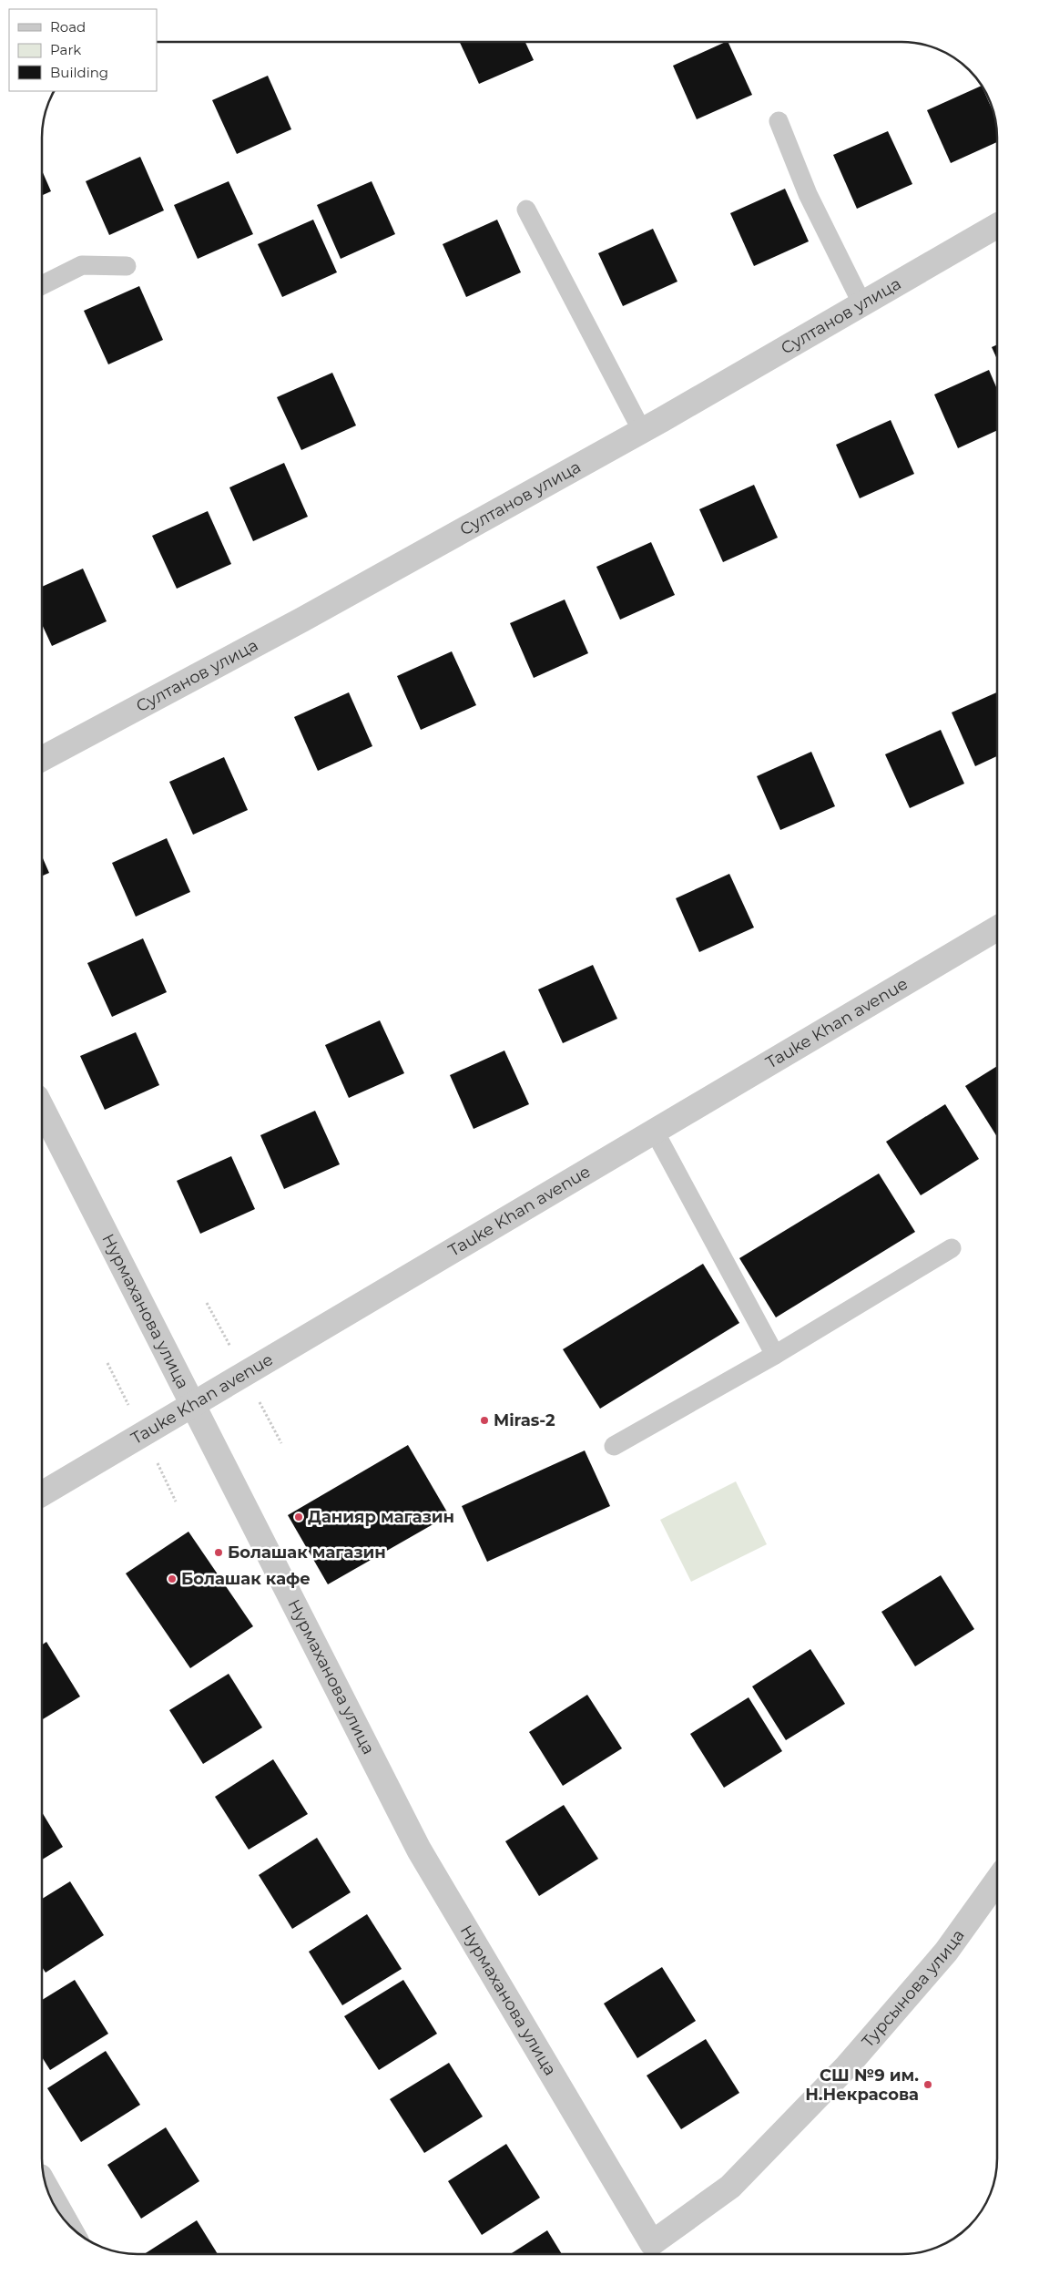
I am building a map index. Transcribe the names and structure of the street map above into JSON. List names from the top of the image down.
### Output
{
  "streets": {
    "street": [
      "Султанов улица",
      "Tauke Khan avenue",
      "Нурмаханова улица",
      "Турсынова улица"
    ]
  },
  "crossings": [
    ["Tauke Khan avenue", "Нурмаханова улица"],
    ["Нурмаханова улица", "Турсынова улица"]
  ],
  "places": [
    "Miras-2",
    "Данияр магазин",
    "Болашак магазин",
    "Болашак кафе",
    "СШ №9 им. Н.Некрасова"
  ],
  "legend": ["Road", "Park", "Building"]
}
